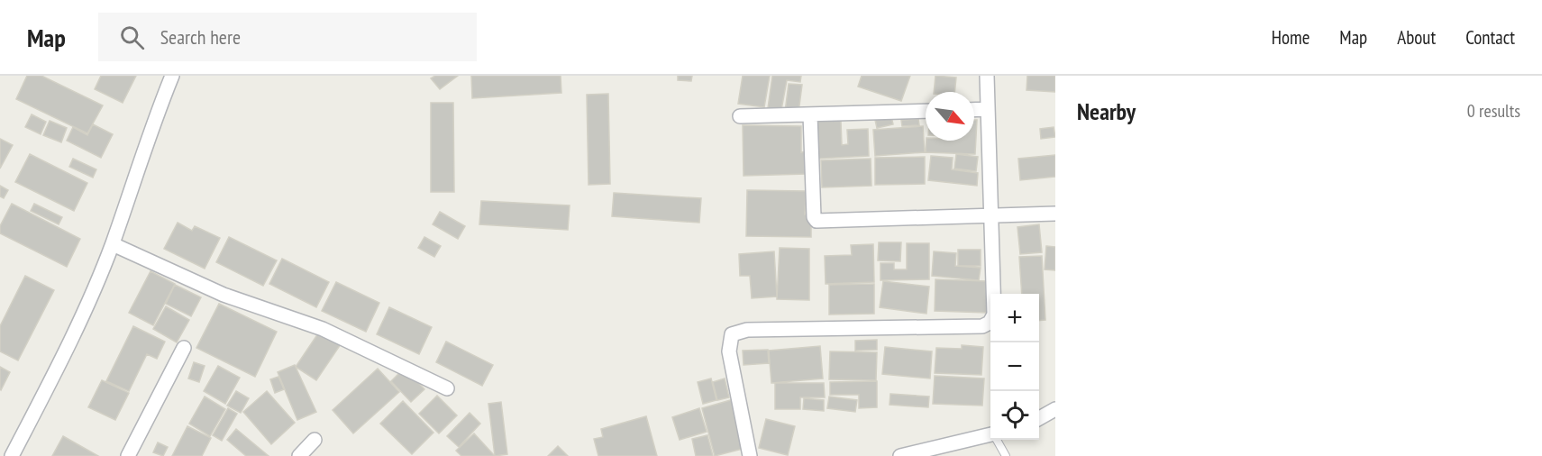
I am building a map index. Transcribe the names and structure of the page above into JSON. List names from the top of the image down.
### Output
{
  "north": "bottom right",
  "page": {
    "header": "Map",
    "search": "Search here",
    "nav": [
      "Home",
      "Map",
      "About",
      "Contact"
    ],
    "heading": ["Nearby", "0 results"],
    "map_buttons": ["+", "−"]
  }
}
